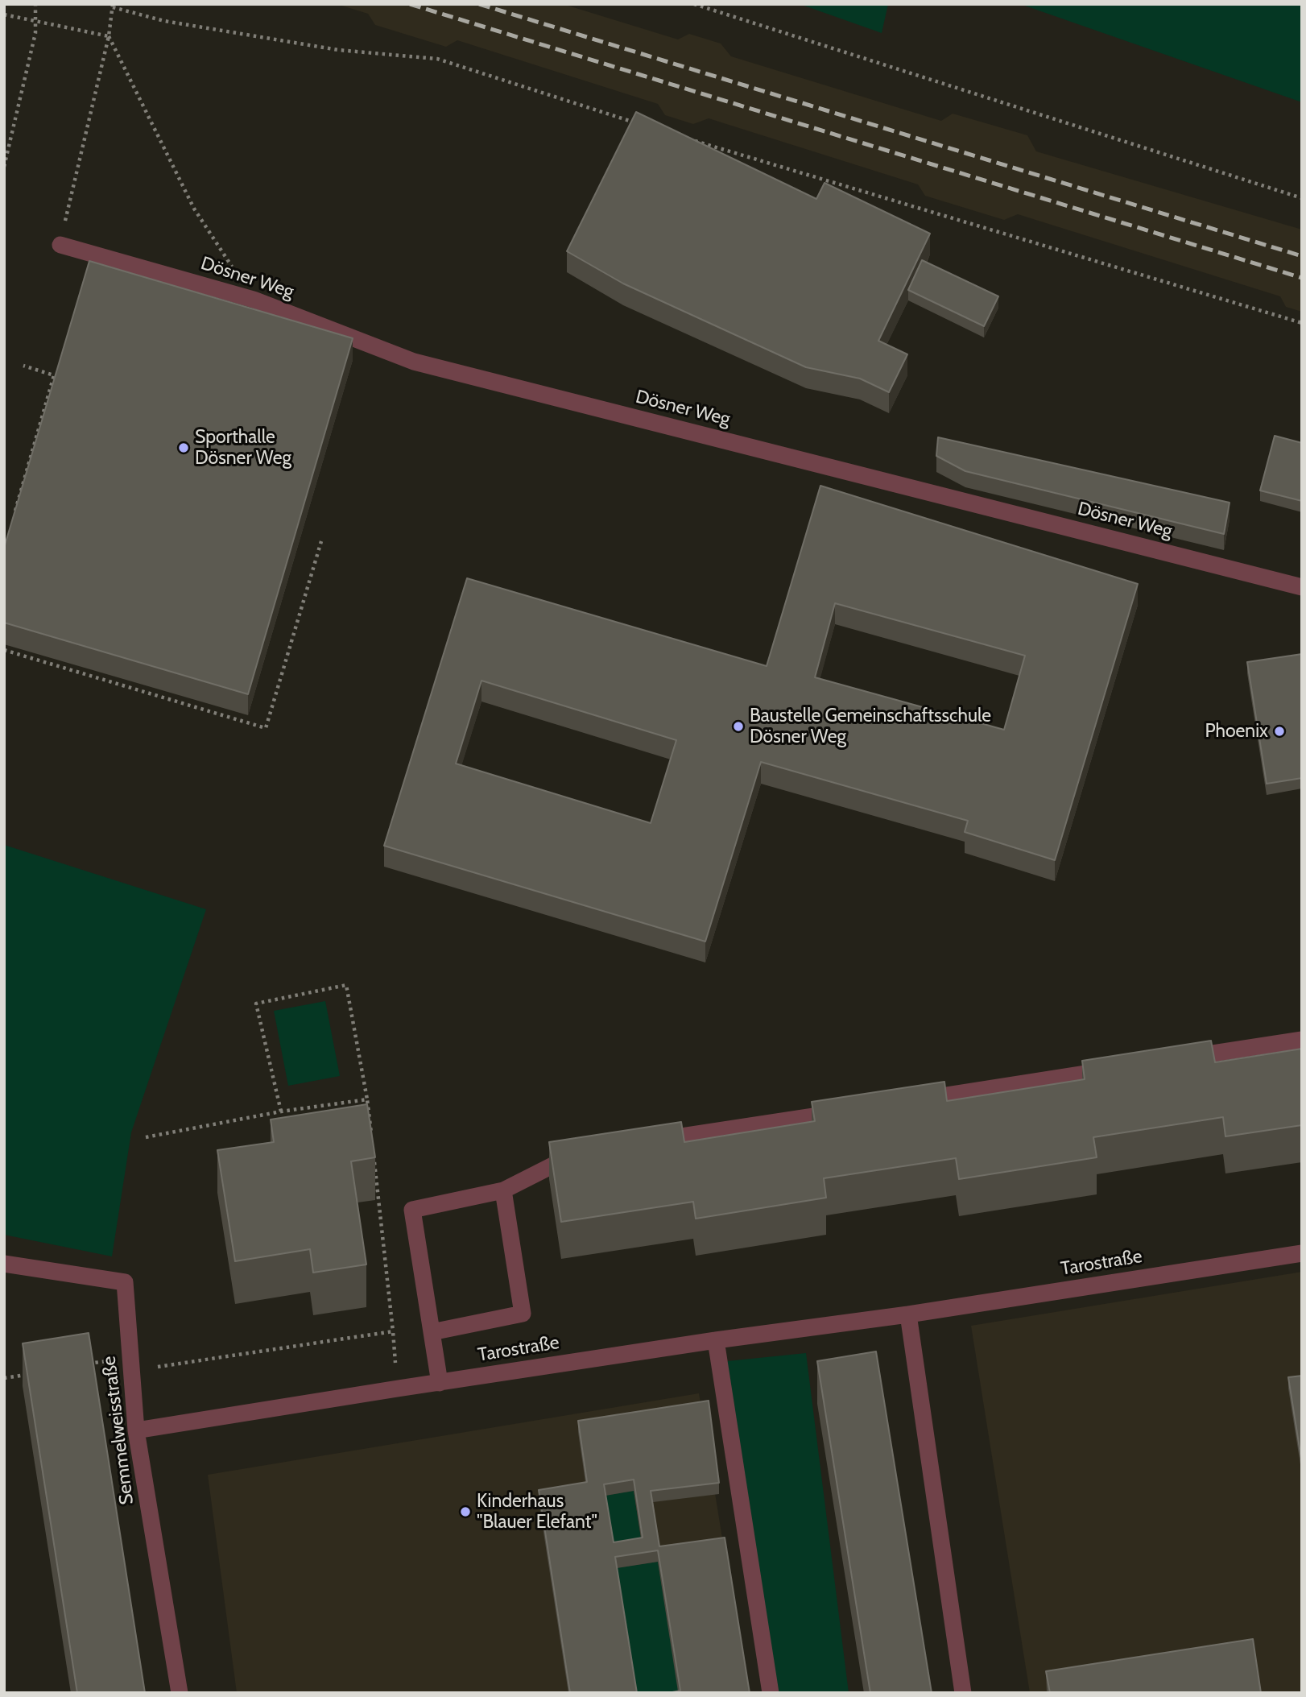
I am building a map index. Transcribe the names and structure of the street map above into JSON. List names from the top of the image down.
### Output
{
  "streets": {
    "street": ["Dösner Weg", "Tarostraße", "Semmelweisstraße"]
  },
  "crossings": [
    ["Tarostraße", "Semmelweisstraße"]
  ],
  "places": [
    "Sporthalle Dösner Weg",
    "Baustelle Gemeinschaftsschule Dösner Weg",
    "Phoenix",
    "Kinderhaus \"Blauer Elefant\""
  ]
}
